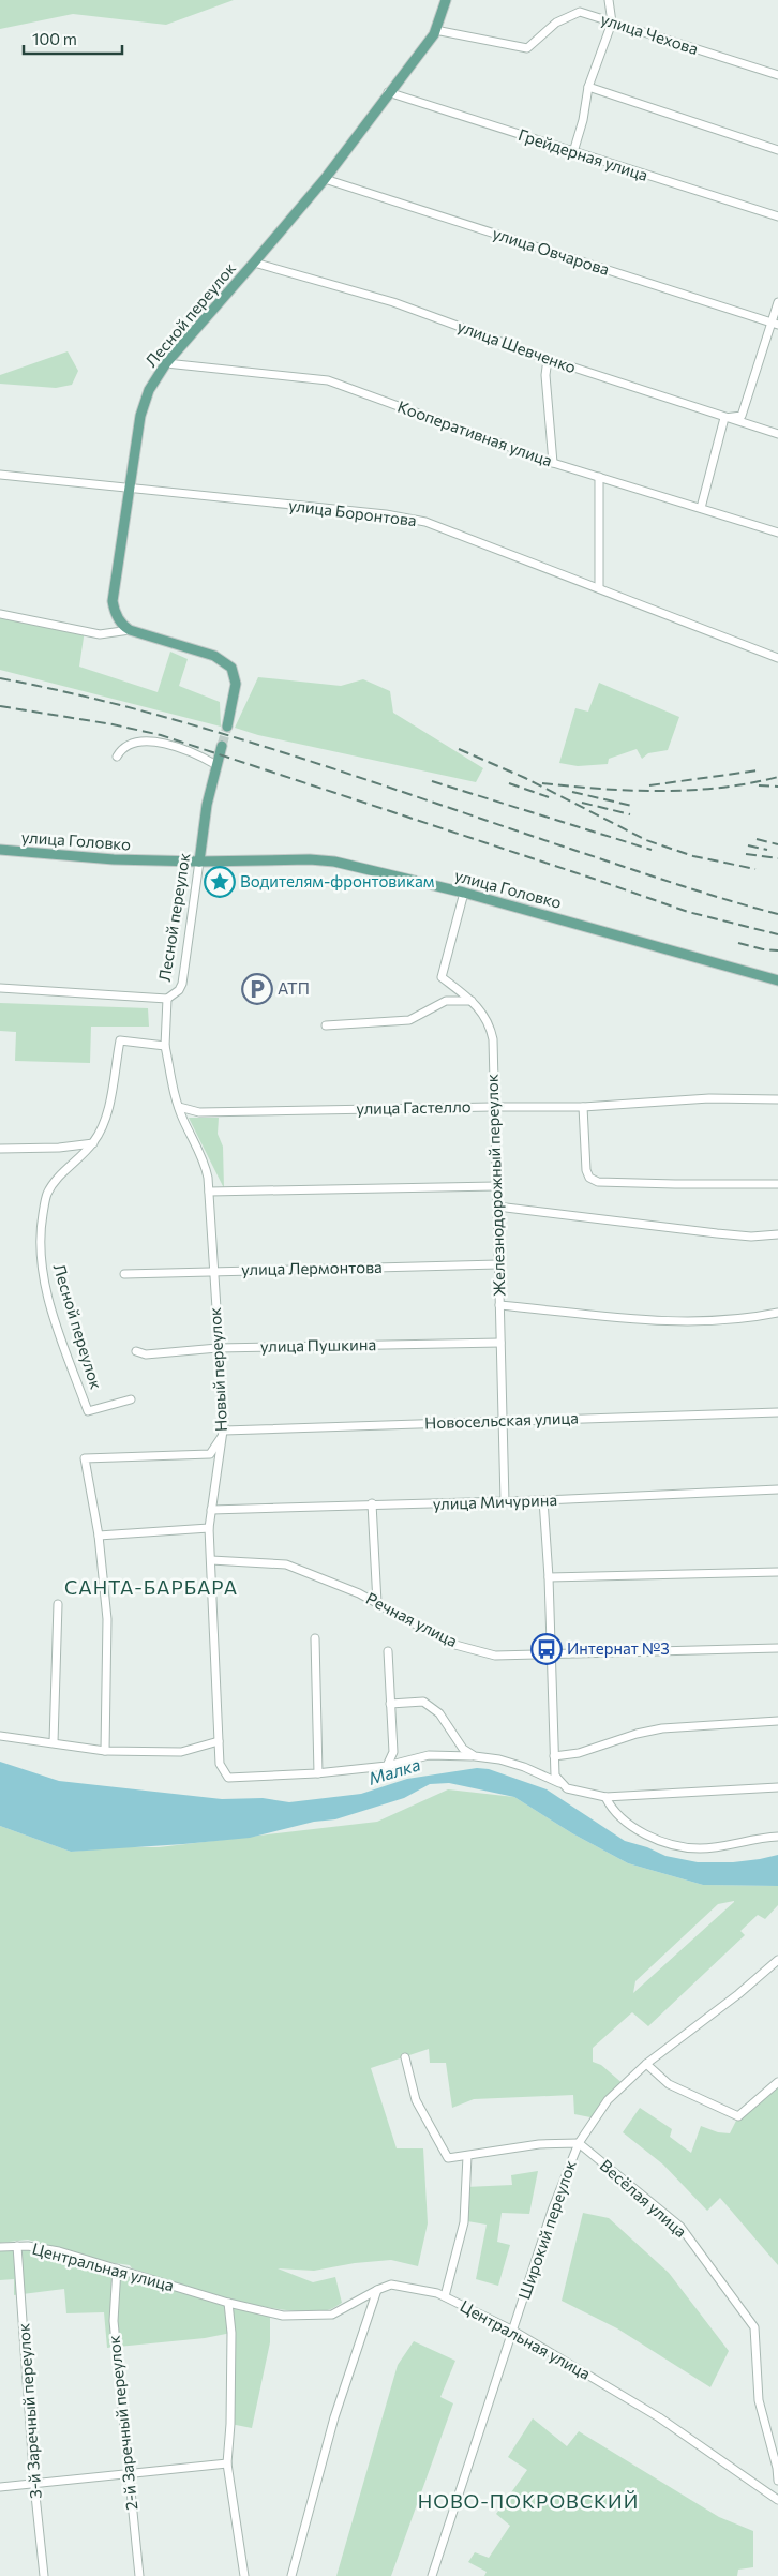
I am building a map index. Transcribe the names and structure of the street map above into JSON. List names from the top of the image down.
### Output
{
  "streets": {
    "main road": ["Лесной переулок", "улица Головко"],
    "street": [
      "улица Чехова",
      "Грейдерная улица",
      "улица Овчарова",
      "улица Шевченко",
      "Кооперативная улица",
      "улица Боронтова",
      "улица Гастелло",
      "Железнодорожный переулок",
      "улица Лермонтова",
      "улица Пушкина",
      "Новый переулок",
      "Новосельская улица",
      "улица Мичурина",
      "Речная улица",
      "Весёлая улица",
      "Широкий переулок",
      "Центральная улица",
      "3-й Заречный переулок",
      "2-й Заречный переулок"
    ]
  },
  "crossings": [
    ["улица Чехова", "Лесной переулок"],
    ["Грейдерная улица", "Лесной переулок"],
    ["улица Овчарова", "Лесной переулок"],
    ["Лесной переулок", "улица Шевченко"],
    ["Лесной переулок", "Кооперативная улица"],
    ["Лесной переулок", "улица Боронтова"],
    ["Лесной переулок", "улица Головко"],
    ["Лесной переулок", "Новый переулок"],
    ["улица Головко", "Железнодорожный переулок"],
    ["улица Гастелло", "Железнодорожный переулок"],
    ["улица Гастелло", "Новый переулок"],
    ["Железнодорожный переулок", "улица Лермонтова"],
    ["Железнодорожный переулок", "улица Пушкина"],
    ["Железнодорожный переулок", "Новосельская улица"],
    ["Железнодорожный переулок", "улица Мичурина"],
    ["улица Лермонтова", "Новый переулок"],
    ["улица Пушкина", "Новый переулок"],
    ["Новый переулок", "Новосельская улица"],
    ["Новый переулок", "улица Мичурина"],
    ["Новый переулок", "Речная улица"],
    ["Весёлая улица", "Широкий переулок"],
    ["Широкий переулок", "Центральная улица"],
    ["Центральная улица", "3-й Заречный переулок"],
    ["Центральная улица", "2-й Заречный переулок"]
  ],
  "districts": ["САНТА-БАРБАРА", "НОВО-ПОКРОВСКИЙ"],
  "water": ["Малка"],
  "places": {
    "place": ["Водителям-фронтовикам"],
    "parking": ["АТП"],
    "bus stop": ["Интернат №3"]
  },
  "scale_bar": "100 m"
}
